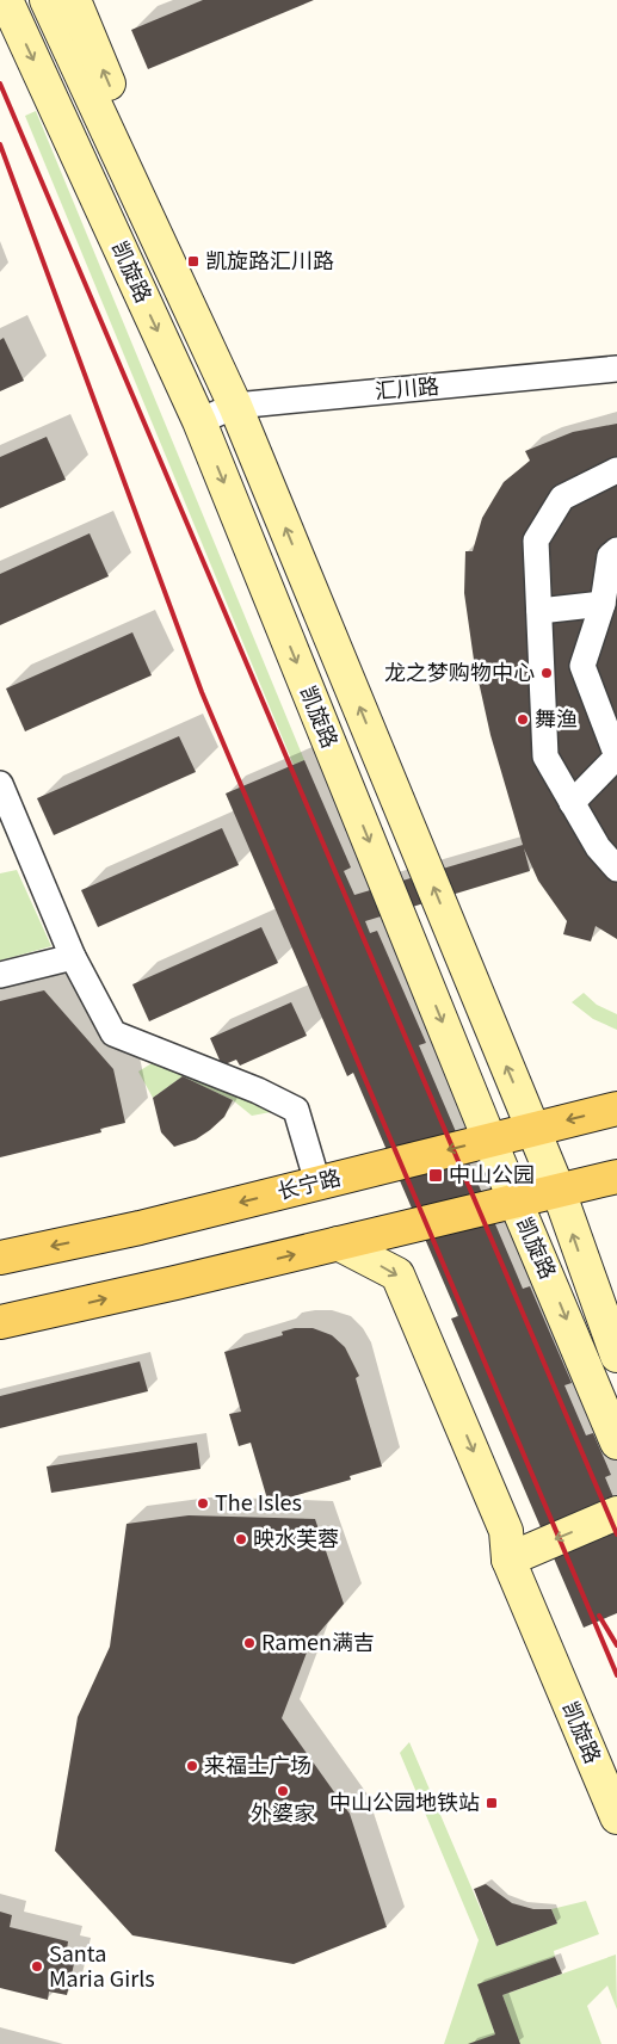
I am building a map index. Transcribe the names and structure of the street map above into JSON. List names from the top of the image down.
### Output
{
  "streets": {
    "main road": ["长宁路"],
    "street": ["凯旋路", "汇川路"]
  },
  "crossings": [
    ["凯旋路", "汇川路"],
    ["凯旋路", "长宁路"]
  ],
  "places": {
    "transit": ["凯旋路汇川路", "中山公园", "中山公园地铁站"],
    "other": [
      "龙之梦购物中心",
      "舞渔",
      "The Isles",
      "映水芙蓉",
      "Ramen满吉",
      "来福士广场",
      "外婆家",
      "Santa Maria Girls"
    ]
  }
}
